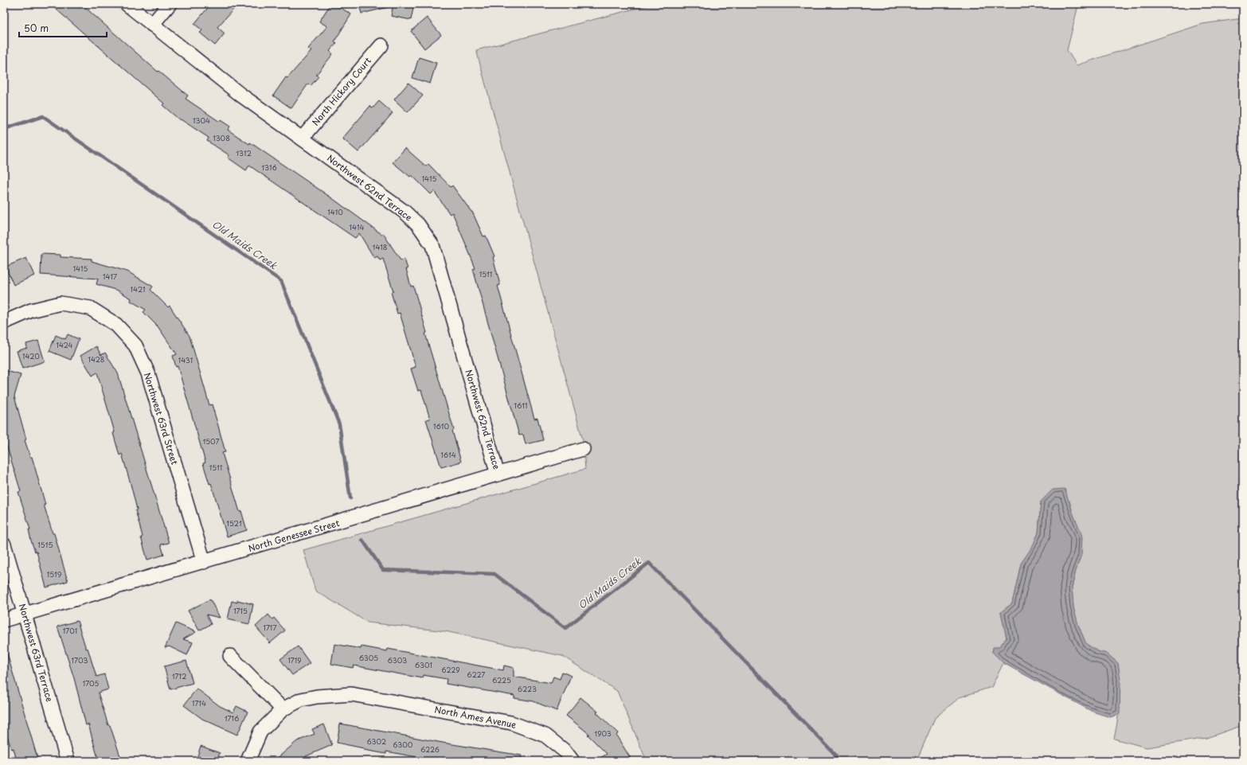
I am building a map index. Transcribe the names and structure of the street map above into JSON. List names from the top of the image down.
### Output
{
  "streets": {
    "street": [
      "North Hickory Court",
      "Northwest 62nd Terrace",
      "Northwest 63rd Street",
      "North Genessee Street",
      "Northwest 63rd Terrace",
      "North Ames Avenue"
    ]
  },
  "crossings": [
    ["North Hickory Court", "Northwest 62nd Terrace"],
    ["Northwest 62nd Terrace", "North Genessee Street"],
    ["Northwest 63rd Street", "North Genessee Street"],
    ["North Genessee Street", "Northwest 63rd Terrace"]
  ],
  "water": ["Old Maids Creek"],
  "house_numbers": [
    "1304",
    "1308",
    "1312",
    "1316",
    "1415",
    "1410",
    "1414",
    "1418",
    "1415",
    "1511",
    "1417",
    "1421",
    "1424",
    "1420",
    "1428",
    "1431",
    "1611",
    "1610",
    "1507",
    "1614",
    "1511",
    "1521",
    "1515",
    "1519",
    "1715",
    "1717",
    "1701",
    "6305",
    "1703",
    "1719",
    "6303",
    "6301",
    "6229",
    "6227",
    "1712",
    "6225",
    "1705",
    "6223",
    "1714",
    "1716",
    "1903",
    "6302",
    "6300",
    "6226"
  ],
  "scale_bar": "50 m"
}
